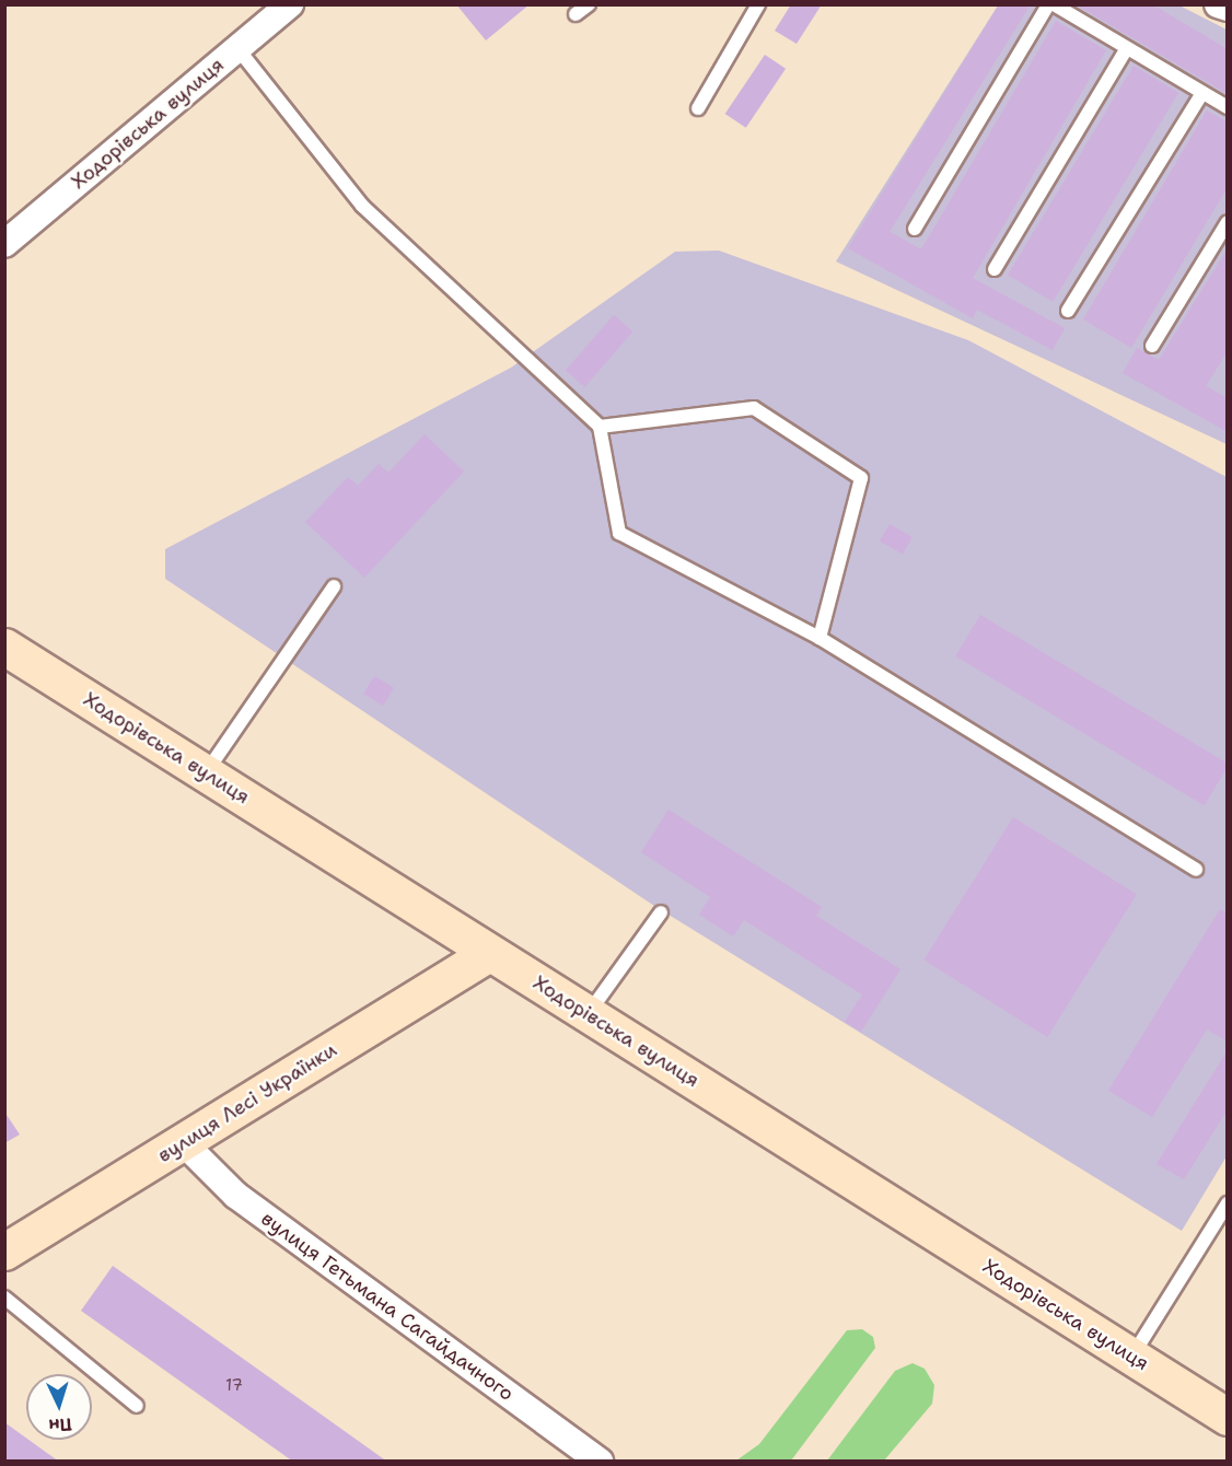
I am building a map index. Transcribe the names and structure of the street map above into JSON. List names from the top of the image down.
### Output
{
  "streets": {
    "main road": ["Ходорівська вулиця", "вулиця Лесі Українки"],
    "street": ["вулиця Гетьмана Сагайдачного"]
  },
  "crossings": [
    ["Ходорівська вулиця", "вулиця Лесі Українки"],
    ["вулиця Лесі Українки", "вулиця Гетьмана Сагайдачного"]
  ],
  "house_numbers": ["17"],
  "north": "bottom"
}
